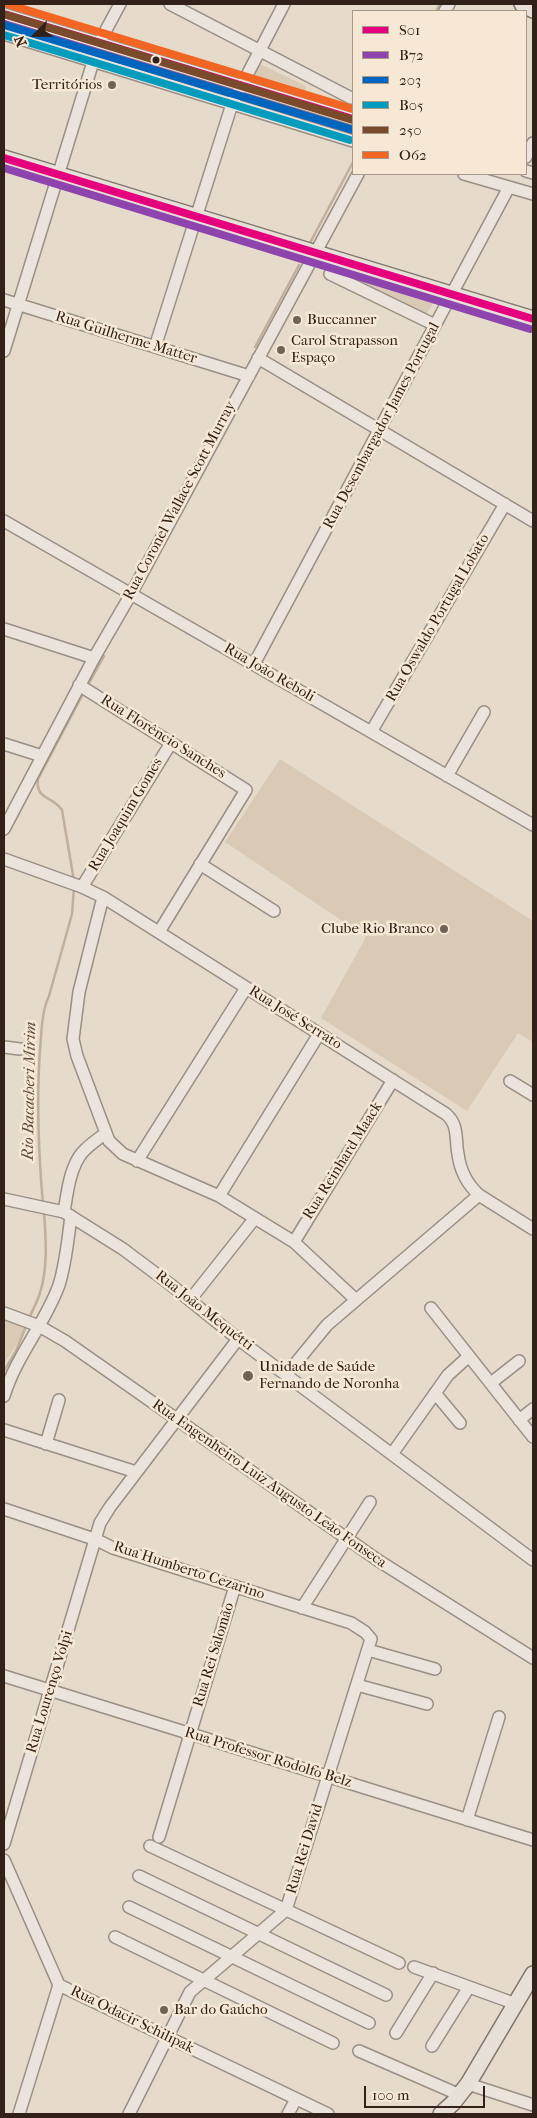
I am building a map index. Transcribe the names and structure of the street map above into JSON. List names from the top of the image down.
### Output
{
  "streets": {
    "street": [
      "Rua Guilherme Matter",
      "Rua Desembargador James Portugal",
      "Rua Coronel Wallace Scott Murray",
      "Rua Oswaldo Portugal Lobato",
      "Rua João Reboli",
      "Rua Florêncio Sanches",
      "Rua Joaquim Gomes",
      "Rua José Serrato",
      "Rua Reinhard Maack",
      "Rua João Mequétti",
      "Rua Engenheiro Luiz Augusto Leão Fonseca",
      "Rua Humberto Cezarino",
      "Rua Rei Salomão",
      "Rua Lourenço Volpi",
      "Rua Professor Rodolfo Belz",
      "Rua Rei David",
      "Rua Odacir Schilipak"
    ]
  },
  "crossings": [
    ["Rua Guilherme Matter", "Rua Coronel Wallace Scott Murray"],
    ["Rua Desembargador James Portugal", "Rua João Reboli"],
    ["Rua Coronel Wallace Scott Murray", "Rua João Reboli"],
    ["Rua Coronel Wallace Scott Murray", "Rua Florêncio Sanches"],
    ["Rua Oswaldo Portugal Lobato", "Rua João Reboli"],
    ["Rua Florêncio Sanches", "Rua Joaquim Gomes"],
    ["Rua Joaquim Gomes", "Rua José Serrato"],
    ["Rua José Serrato", "Rua Reinhard Maack"],
    ["Rua João Mequétti", "Rua Lourenço Volpi"],
    ["Rua Engenheiro Luiz Augusto Leão Fonseca", "Rua Lourenço Volpi"],
    ["Rua Humberto Cezarino", "Rua Rei Salomão"],
    ["Rua Humberto Cezarino", "Rua Lourenço Volpi"],
    ["Rua Humberto Cezarino", "Rua Rei David"],
    ["Rua Rei Salomão", "Rua Professor Rodolfo Belz"],
    ["Rua Rei Salomão", "Rua Rei David"],
    ["Rua Lourenço Volpi", "Rua Professor Rodolfo Belz"],
    ["Rua Professor Rodolfo Belz", "Rua Rei David"],
    ["Rua Rei David", "Rua Odacir Schilipak"]
  ],
  "water": ["Rio Bacacheri Mirim"],
  "places": [
    "Territórios",
    "Buccanner",
    "Carol Strapasson Espaço",
    "Clube Rio Branco",
    "Unidade de Saúde Fernando de Noronha",
    "Bar do Gaúcho"
  ],
  "lines": [
    "transit line O62",
    "transit line S01",
    "transit line 250",
    "transit line B72",
    "transit line 203",
    "transit line B05"
  ],
  "legend": [
    "S01",
    "B72",
    "203",
    "B05",
    "250",
    "O62"
  ],
  "scale_bar": "100 m",
  "north": "bottom left"
}
